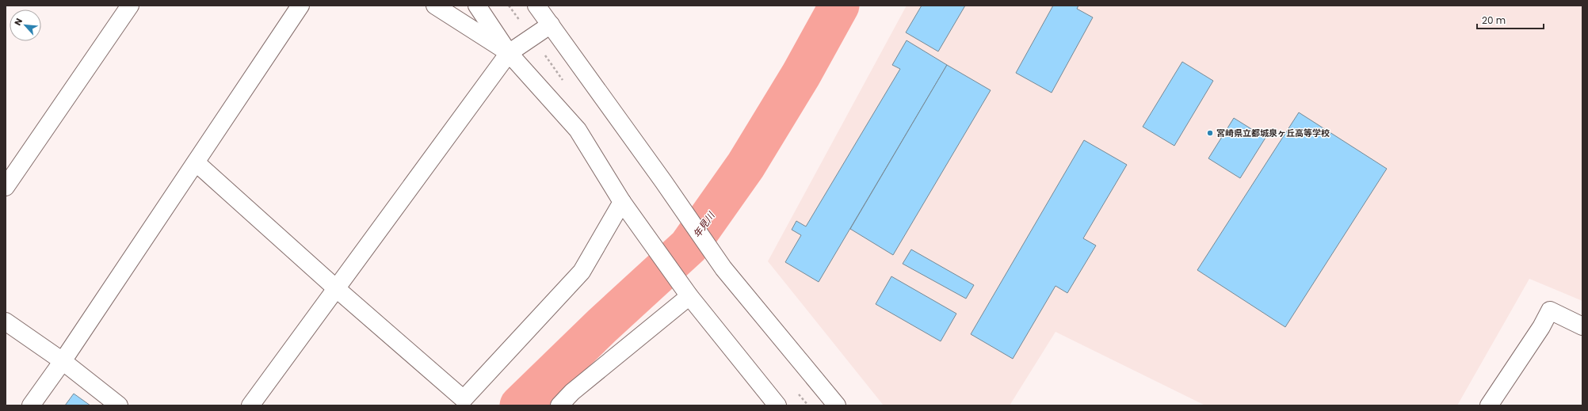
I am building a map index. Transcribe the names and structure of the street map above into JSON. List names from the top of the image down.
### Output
{
  "water": ["年見川"],
  "places": ["宮崎県立都城泉ヶ丘高等学校"],
  "scale_bar": "20 m",
  "north": "top left"
}
